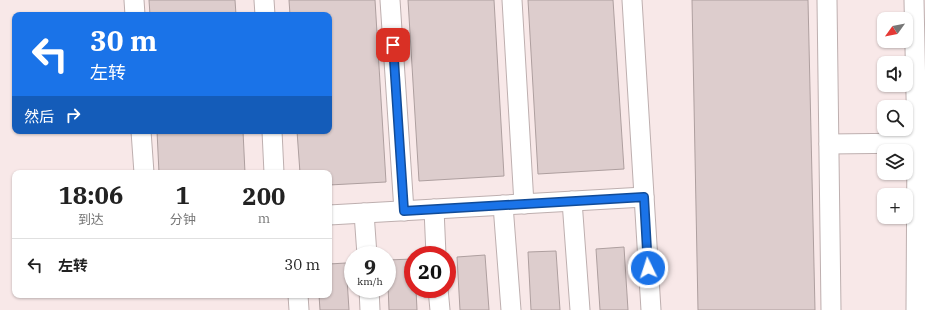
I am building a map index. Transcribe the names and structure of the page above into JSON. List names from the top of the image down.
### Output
{
  "north": "bottom left",
  "page": {
    "map_buttons": "+",
    "turn": ["30 m", "左转"],
    "then": "然后",
    "eta": [
      "18:06",
      "到达",
      "1",
      "分钟",
      "200",
      "m"
    ],
    "list": [
      {
        "name": "左转",
        "value": "30 m"
      }
    ],
    "speed": "9 km/h",
    "limit": "20"
  }
}
